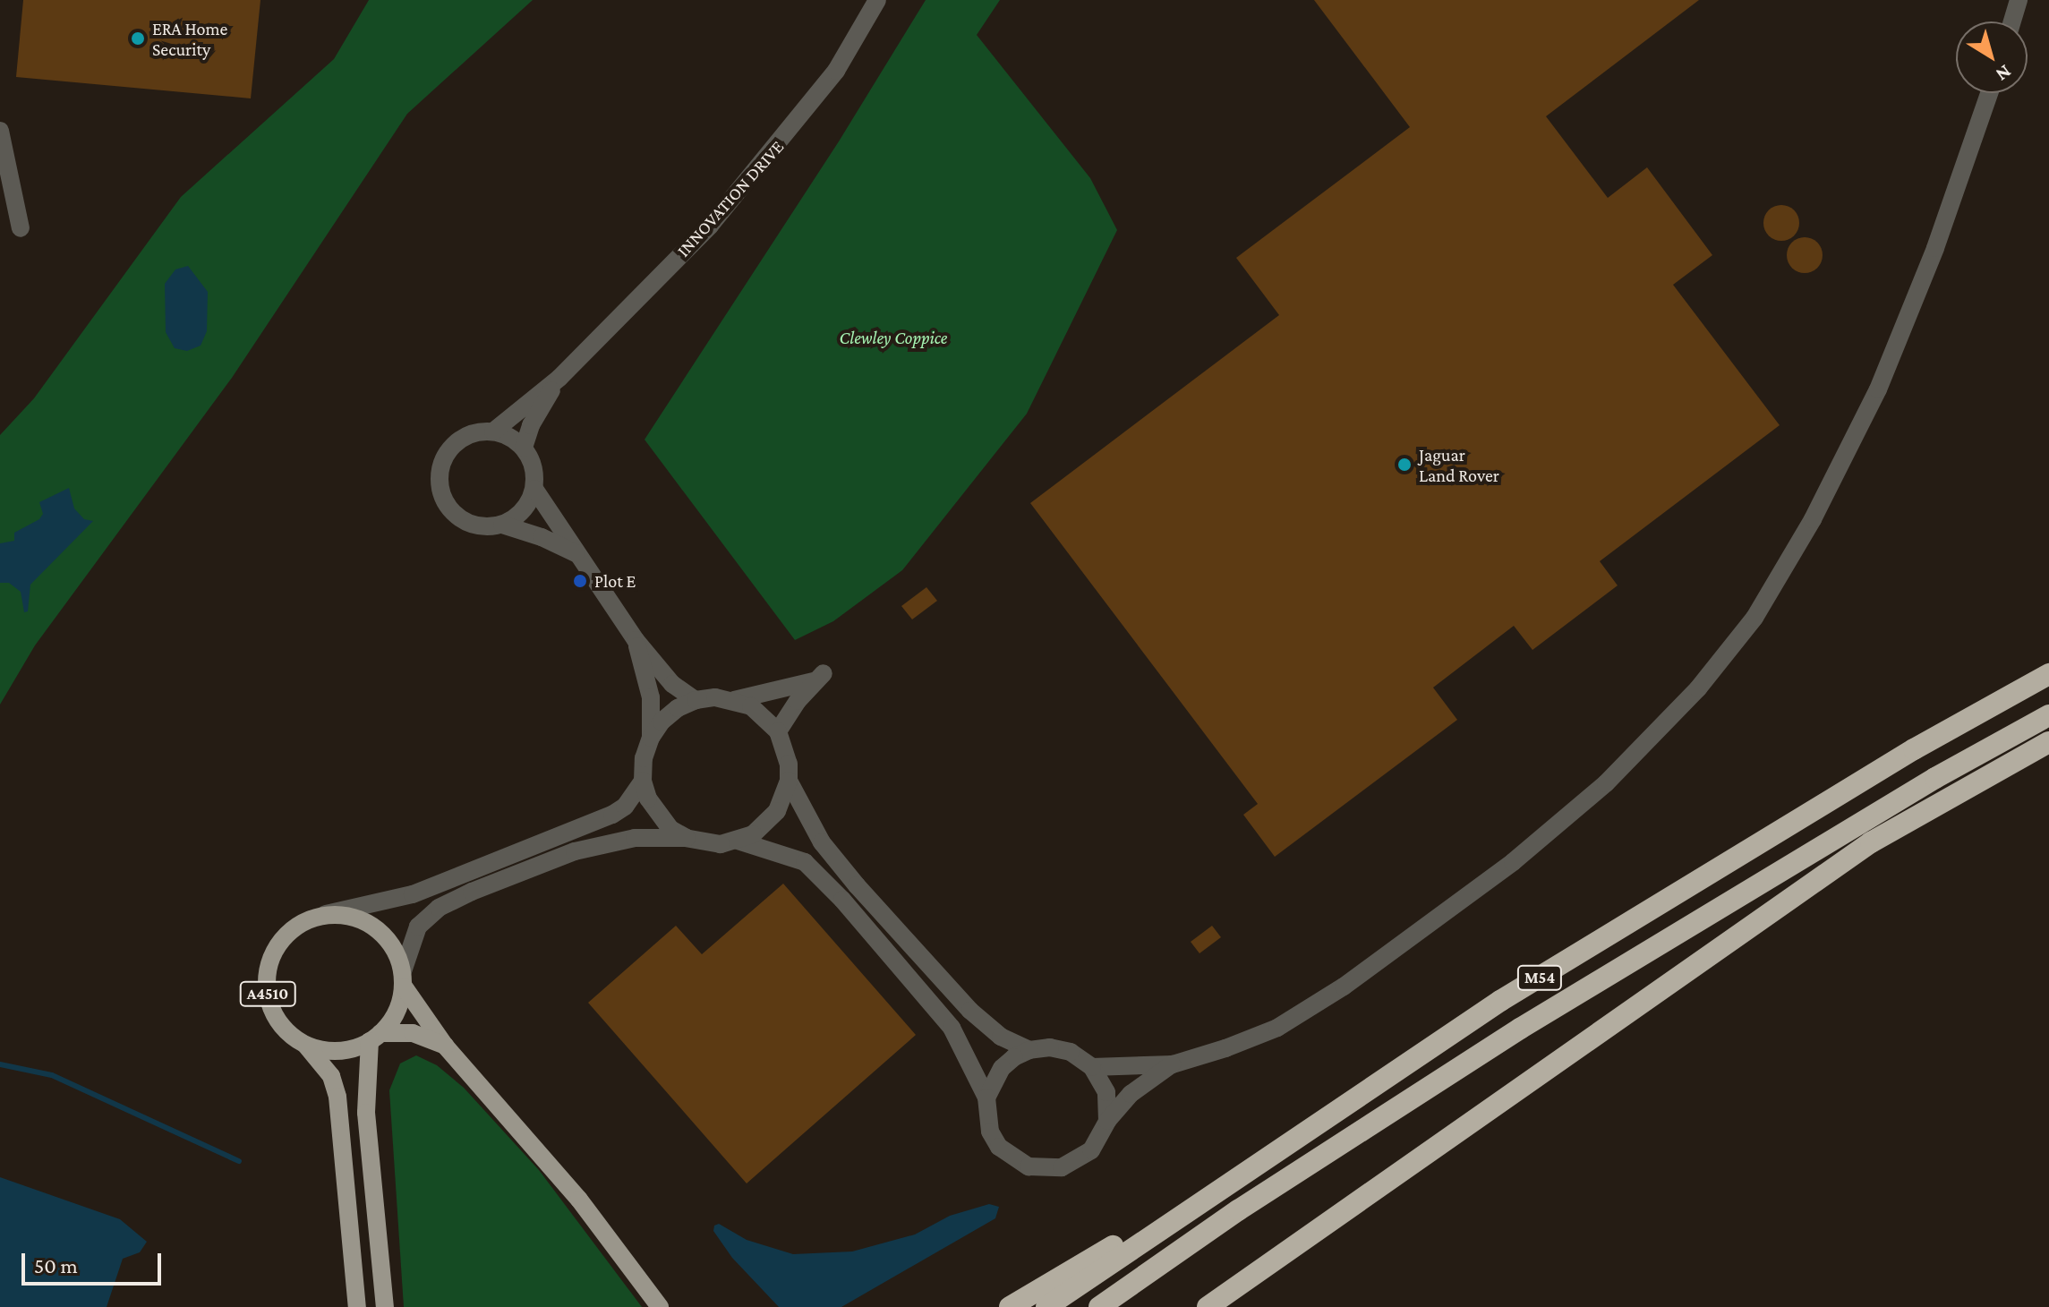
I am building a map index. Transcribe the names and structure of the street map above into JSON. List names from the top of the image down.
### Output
{
  "streets": {
    "highway": ["M54"],
    "main road": ["A4510"],
    "street": ["INNOVATION DRIVE"]
  },
  "parks": ["Clewley Coppice"],
  "places": ["ERA Home Security", "Jaguar Land Rover", "Plot E"],
  "scale_bar": "50 m",
  "north": "bottom right"
}
